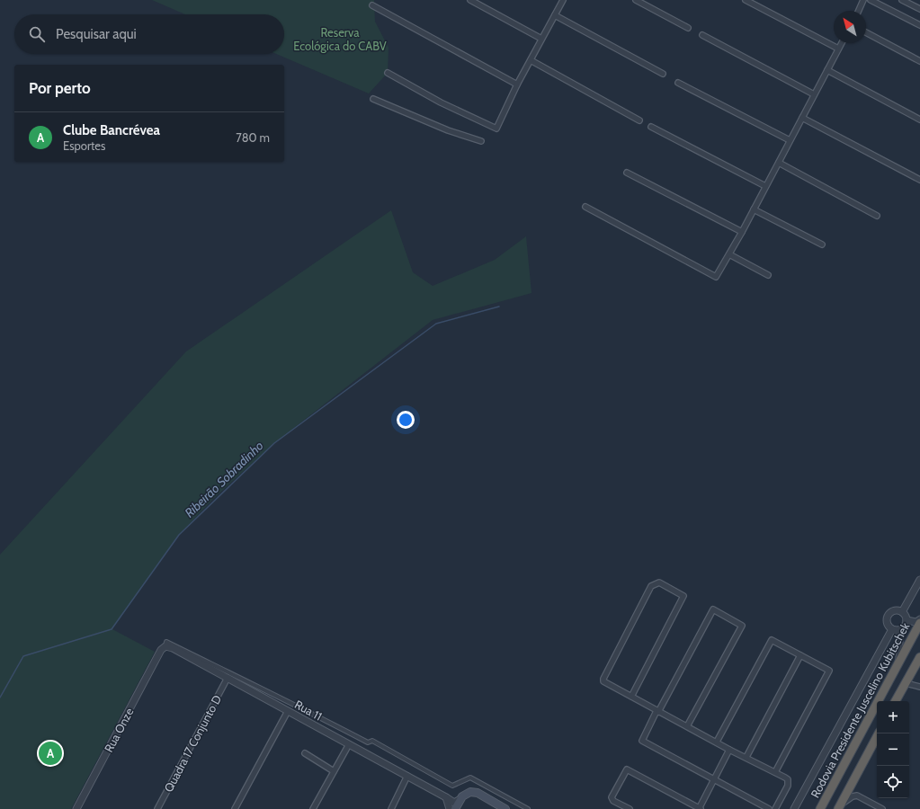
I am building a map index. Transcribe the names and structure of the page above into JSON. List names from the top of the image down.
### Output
{
  "streets": {
    "highway": ["Rodovia Presidente Juscelino Kubitschek"],
    "street": ["Rua 11", "Rua Onze", "Quadra 17 Conjunto D"]
  },
  "crossings": [
    ["Rua 11", "Rua Onze"],
    ["Rua 11", "Quadra 17 Conjunto D"]
  ],
  "water": ["Ribeirão Sobradinho"],
  "parks": ["Reserva Ecológica do CABV"],
  "north": "top left",
  "page": {
    "search": "Pesquisar aqui",
    "heading": "Por perto",
    "list": [
      {
        "mark": "A",
        "name": "Clube Bancrévea",
        "note": "Esportes",
        "value": "780 m"
      }
    ],
    "map_buttons": ["+", "−"],
    "pins": "A"
  }
}
